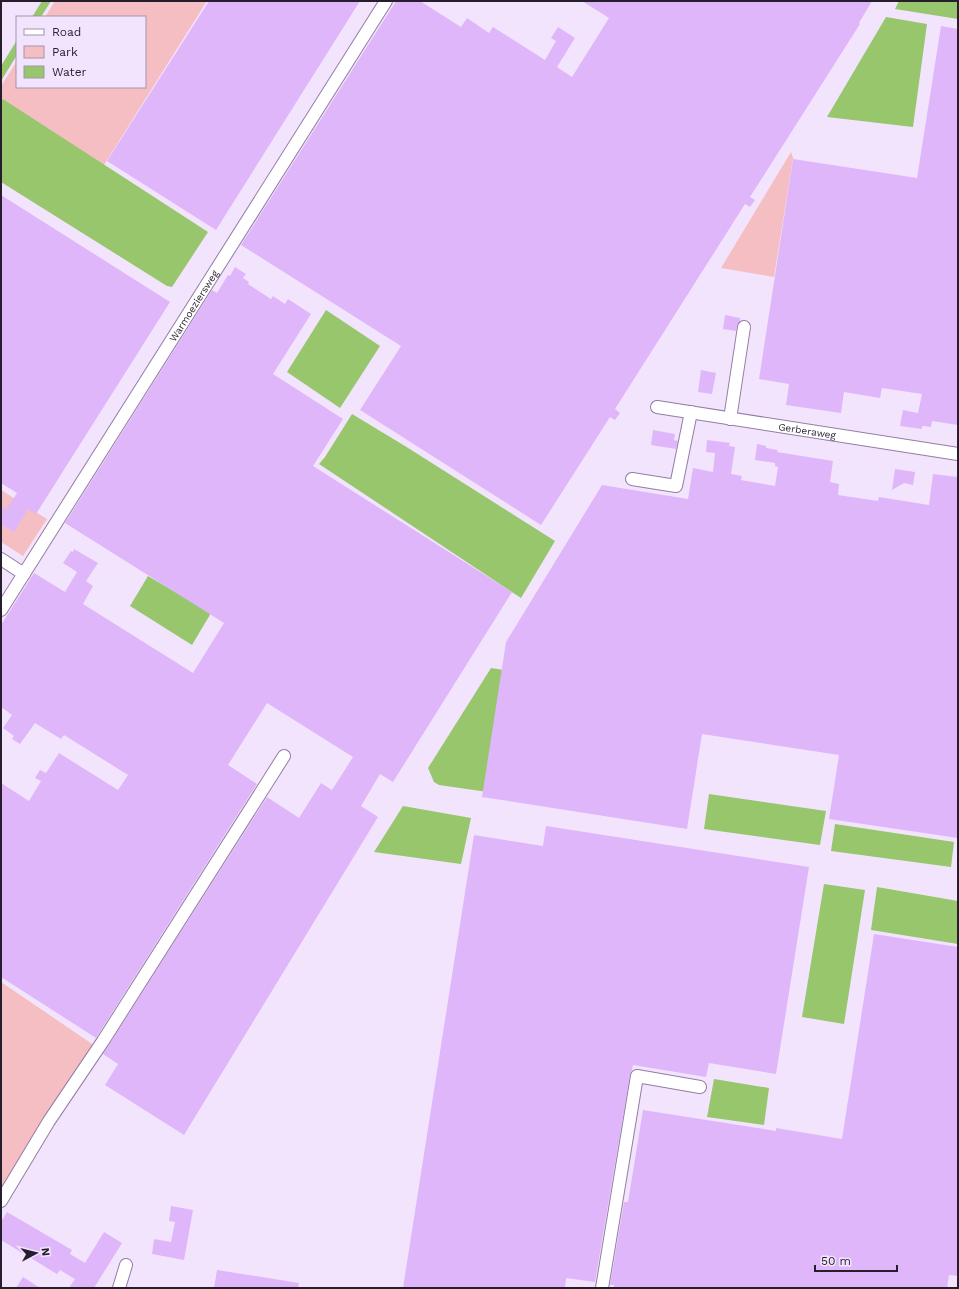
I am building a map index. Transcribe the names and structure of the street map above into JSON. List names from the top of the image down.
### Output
{
  "streets": {
    "street": ["Warmoeziersweg", "Gerberaweg"]
  },
  "legend": ["Road", "Park", "Water"],
  "scale_bar": "50 m",
  "north": "right"
}
